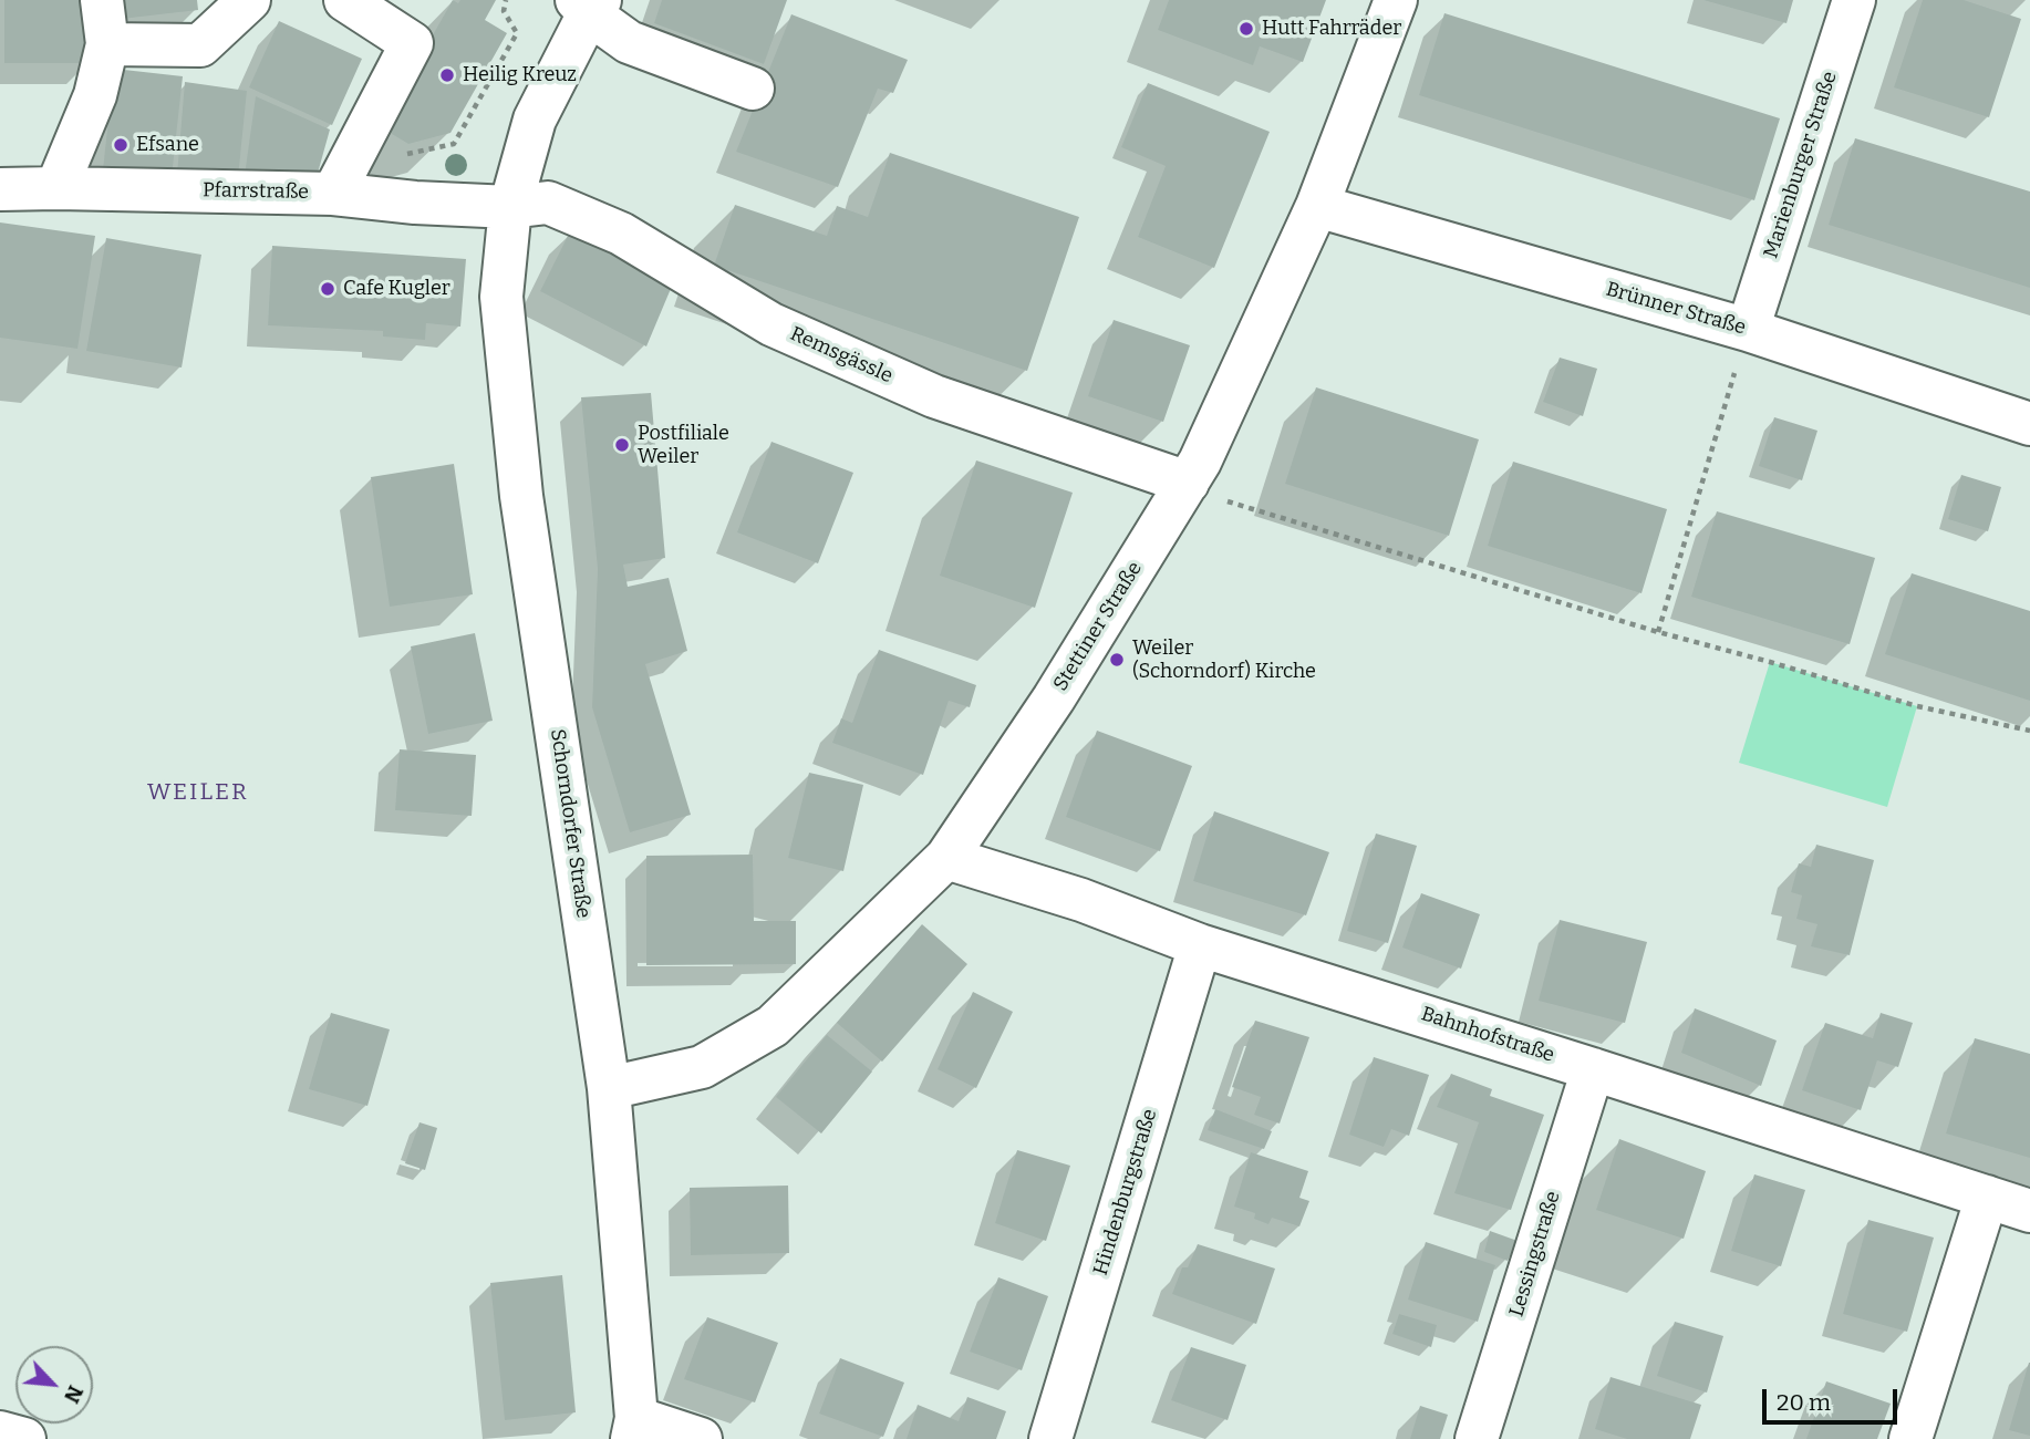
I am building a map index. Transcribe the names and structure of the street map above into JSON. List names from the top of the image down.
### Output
{
  "streets": {
    "street": [
      "Marienburger Straße",
      "Pfarrstraße",
      "Brünner Straße",
      "Remsgässle",
      "Stettiner Straße",
      "Schorndorfer Straße",
      "Bahnhofstraße",
      "Hindenburgstraße",
      "Lessingstraße"
    ]
  },
  "crossings": [
    ["Marienburger Straße", "Brünner Straße"],
    ["Pfarrstraße", "Remsgässle"],
    ["Pfarrstraße", "Schorndorfer Straße"],
    ["Brünner Straße", "Stettiner Straße"],
    ["Remsgässle", "Stettiner Straße"],
    ["Remsgässle", "Schorndorfer Straße"],
    ["Stettiner Straße", "Schorndorfer Straße"],
    ["Stettiner Straße", "Bahnhofstraße"],
    ["Bahnhofstraße", "Hindenburgstraße"],
    ["Bahnhofstraße", "Lessingstraße"]
  ],
  "districts": ["WEILER"],
  "places": [
    "Hutt Fahrräder",
    "Heilig Kreuz",
    "Efsane",
    "Cafe Kugler",
    "Postfiliale Weiler",
    "Weiler (Schorndorf) Kirche"
  ],
  "scale_bar": "20 m",
  "north": "bottom right"
}
